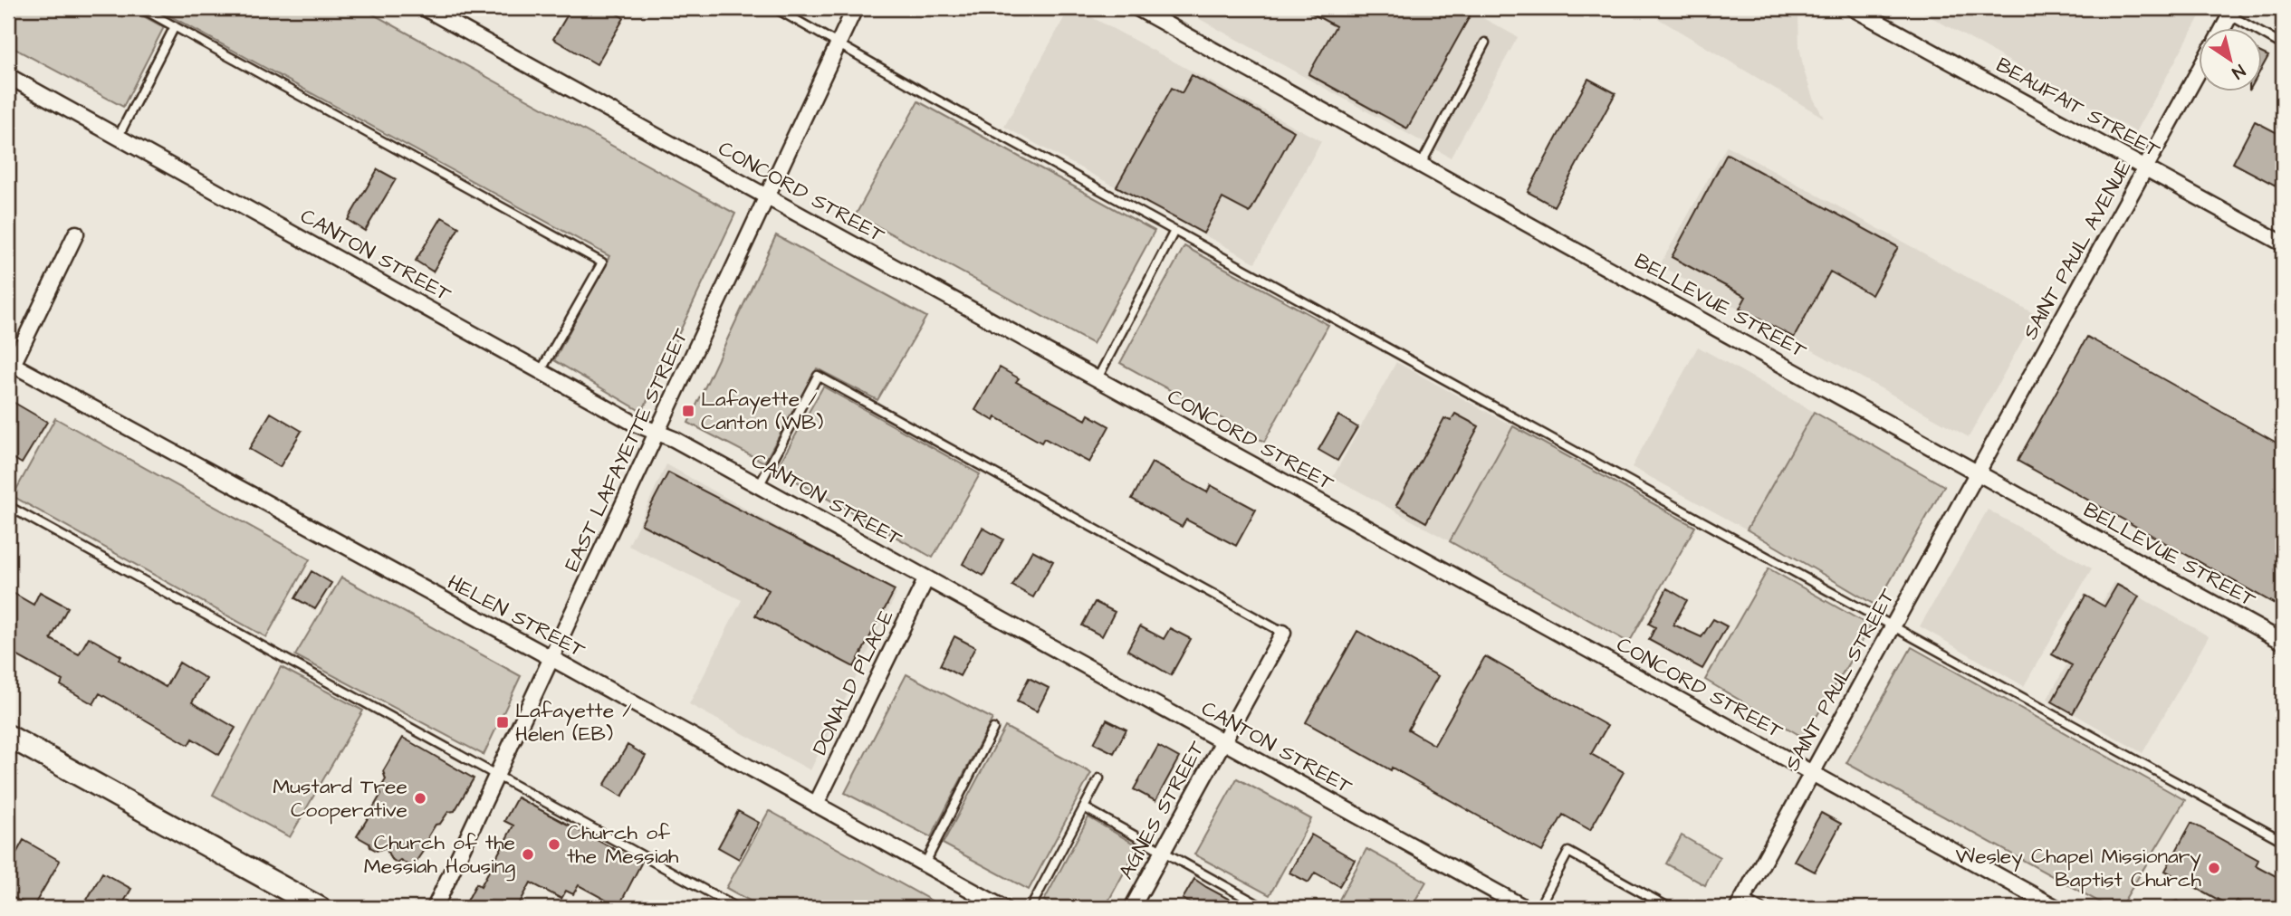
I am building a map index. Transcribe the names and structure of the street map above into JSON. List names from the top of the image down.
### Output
{
  "streets": {
    "street": [
      "BEAUFAIT STREET",
      "CONCORD STREET",
      "SAINT PAUL AVENUE",
      "CANTON STREET",
      "BELLEVUE STREET",
      "EAST LAFAYETTE STREET",
      "HELEN STREET",
      "SAINT PAUL STREET",
      "DONALD PLACE",
      "AGNES STREET"
    ]
  },
  "crossings": [
    ["BEAUFAIT STREET", "SAINT PAUL AVENUE"],
    ["CONCORD STREET", "EAST LAFAYETTE STREET"],
    ["CONCORD STREET", "SAINT PAUL STREET"],
    ["SAINT PAUL AVENUE", "BELLEVUE STREET"],
    ["SAINT PAUL AVENUE", "SAINT PAUL STREET"],
    ["CANTON STREET", "EAST LAFAYETTE STREET"],
    ["CANTON STREET", "DONALD PLACE"],
    ["CANTON STREET", "AGNES STREET"],
    ["BELLEVUE STREET", "SAINT PAUL STREET"],
    ["EAST LAFAYETTE STREET", "HELEN STREET"],
    ["HELEN STREET", "DONALD PLACE"]
  ],
  "places": {
    "transit": ["Lafayette / Canton (WB)", "Lafayette / Helen (EB)"],
    "other": [
      "Mustard Tree Cooperative",
      "Church of the Messiah",
      "Church of the Messiah Housing",
      "Wesley Chapel Missionary Baptist Church"
    ]
  },
  "north": "bottom right"
}
